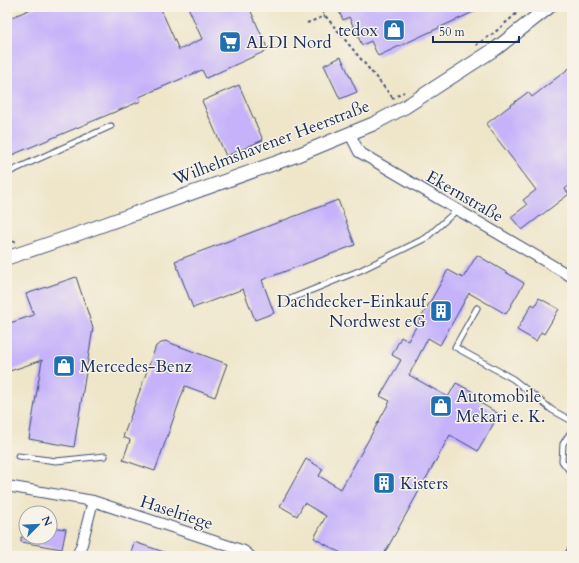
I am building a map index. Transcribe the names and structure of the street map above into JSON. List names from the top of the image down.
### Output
{
  "streets": {
    "street": ["Wilhelmshavener Heerstraße", "Ekernstraße", "Haselriege"]
  },
  "crossings": [
    ["Wilhelmshavener Heerstraße", "Ekernstraße"]
  ],
  "places": {
    "shop": ["tedox", "Mercedes-Benz", "Automobile Mekari e. K."],
    "supermarket": ["ALDI Nord"],
    "building": ["Dachdecker-Einkauf Nordwest eG", "Kisters"]
  },
  "scale_bar": "50 m",
  "north": "top right"
}
